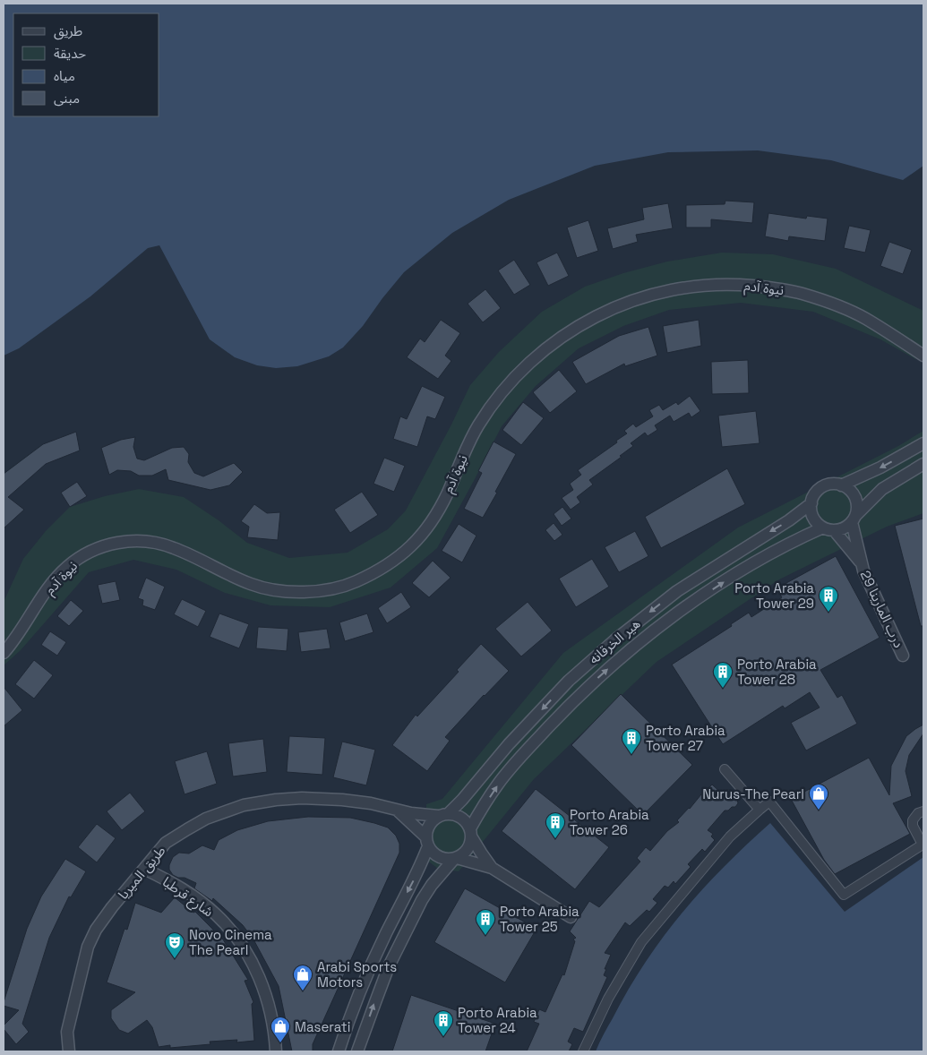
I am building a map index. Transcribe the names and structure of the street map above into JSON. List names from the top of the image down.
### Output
{
  "streets": {
    "street": [
      "نيوة آدم",
      "درب المارينا 29",
      "هير الخرقانه",
      "طريق الميريا",
      "شارع قرطبا"
    ]
  },
  "crossings": [
    ["درب المارينا 29", "هير الخرقانه"],
    ["هير الخرقانه", "طريق الميريا"],
    ["طريق الميريا", "شارع قرطبا"]
  ],
  "places": {
    "building": [
      "Porto Arabia Tower 29",
      "Porto Arabia Tower 28",
      "Porto Arabia Tower 27",
      "Porto Arabia Tower 26",
      "Porto Arabia Tower 25",
      "Porto Arabia Tower 24"
    ],
    "shop": ["Nurus-The Pearl", "Arabi Sports Motors", "Maserati"],
    "theatre": ["Novo Cinema The Pearl"]
  },
  "legend": [
    "طريق",
    "حديقة",
    "مياه",
    "مبنى"
  ]
}
